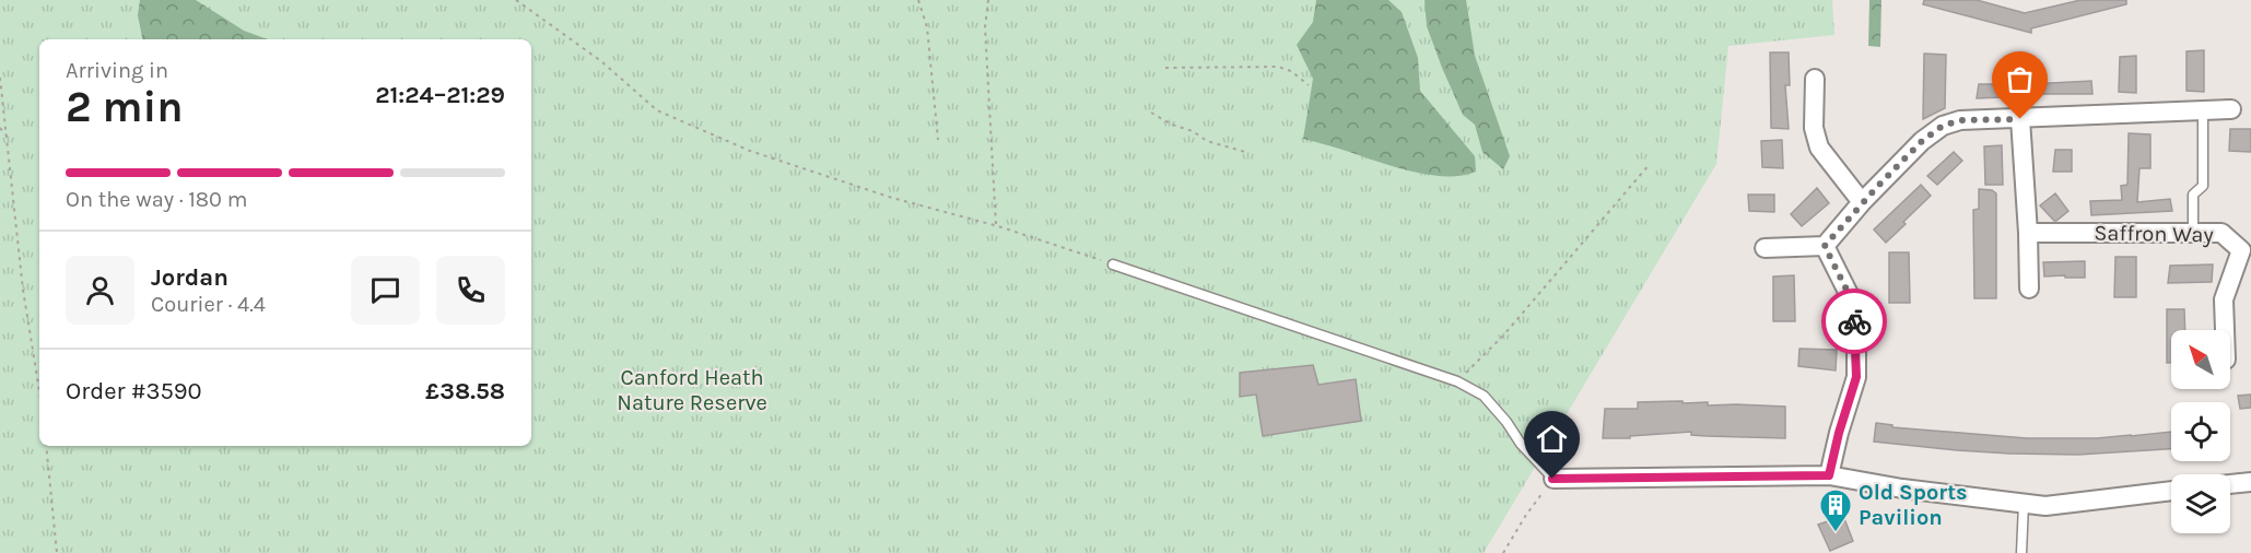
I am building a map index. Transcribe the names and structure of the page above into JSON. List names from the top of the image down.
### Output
{
  "streets": {
    "street": ["Saffron Way"]
  },
  "parks": ["Canford Heath Nature Reserve"],
  "places": {
    "building": ["Old Sports Pavilion"]
  },
  "north": "top left",
  "page": {
    "heading": ["2 min", "Arriving in", "21:24–21:29"],
    "panel": [
      "Jordan",
      "Courier · 4.4",
      "Order #3590",
      "£38.58"
    ],
    "bar": "On the way · 180 m"
  }
}
